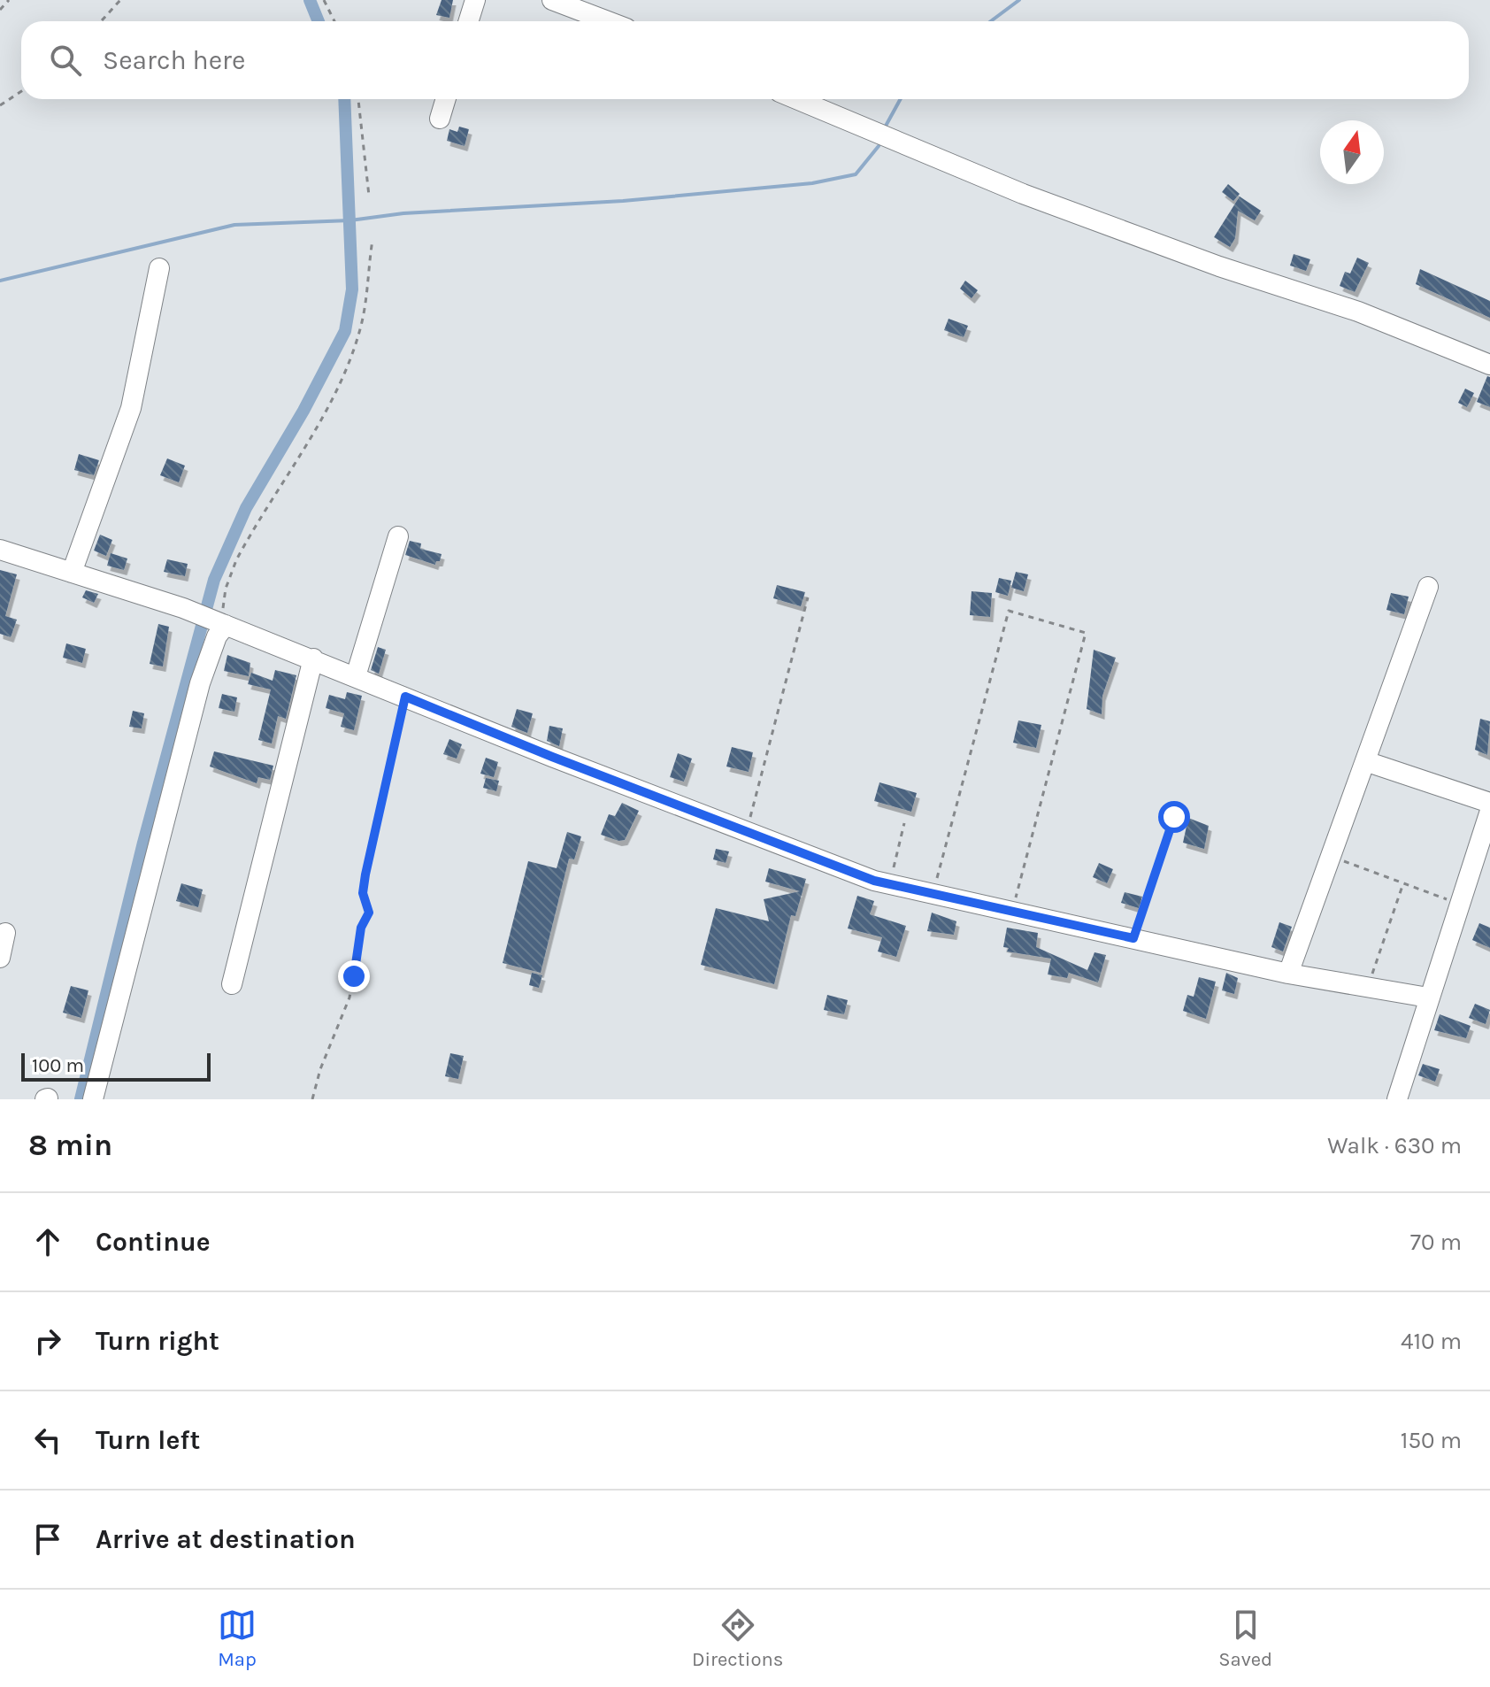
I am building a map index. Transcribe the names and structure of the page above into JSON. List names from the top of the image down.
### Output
{
  "scale_bar": "100 m",
  "north": "top",
  "page": {
    "search": "Search here",
    "scale": "100 m",
    "heading": ["8 min", "Walk · 630 m"],
    "list": [
      ["Continue", "70 m"],
      ["Turn right", "410 m"],
      ["Turn left", "150 m"],
      "Arrive at destination"
    ],
    "nav": ["Map", "Directions", "Saved"]
  }
}
